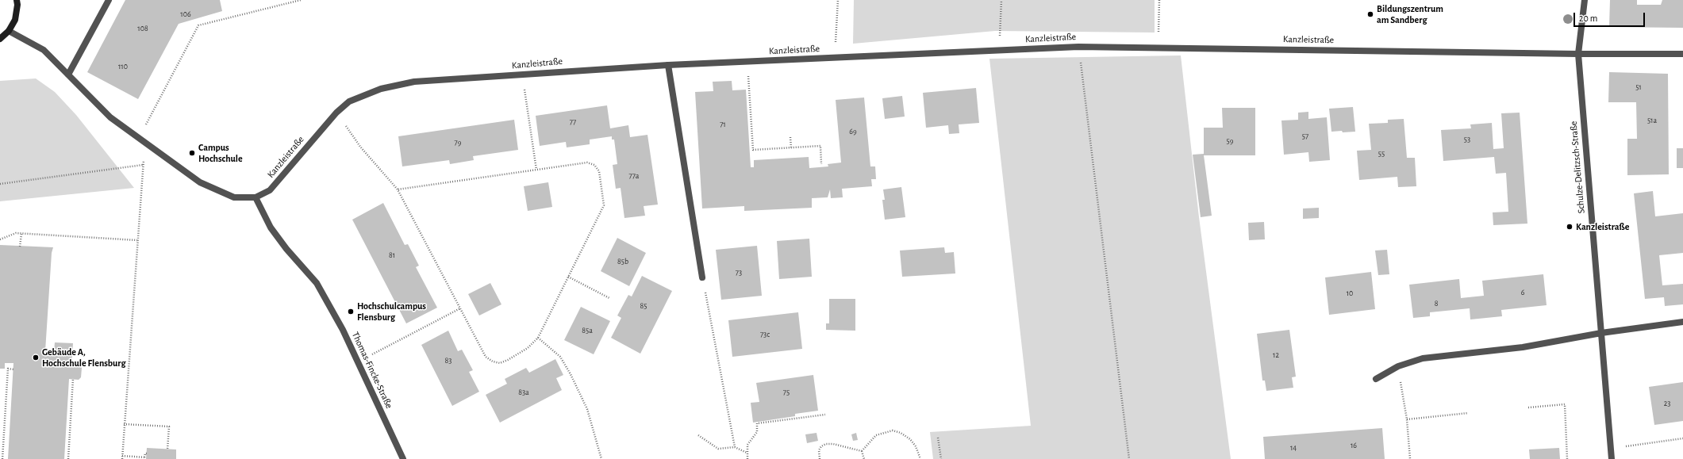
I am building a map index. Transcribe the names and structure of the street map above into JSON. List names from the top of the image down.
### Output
{
  "streets": {
    "street": ["Kanzleistraße", "Schulze-Delitzsch-Straße", "Thomas-Fincke-Straße"]
  },
  "crossings": [
    ["Kanzleistraße", "Schulze-Delitzsch-Straße"],
    ["Kanzleistraße", "Thomas-Fincke-Straße"]
  ],
  "places": [
    "Bildungszentrum am Sandberg",
    "Campus Hochschule",
    "Kanzleistraße",
    "Hochschulcampus Flensburg",
    "Gebäude A, Hochschule Flensburg"
  ],
  "house_numbers": [
    "106",
    "108",
    "110",
    "51",
    "51a",
    "77",
    "71",
    "69",
    "57",
    "53",
    "59",
    "79",
    "55",
    "77a",
    "81",
    "85b",
    "73",
    "6",
    "10",
    "8",
    "85",
    "85a",
    "73c",
    "12",
    "83",
    "83a",
    "75",
    "23",
    "16",
    "14"
  ],
  "scale_bar": "20 m"
}
